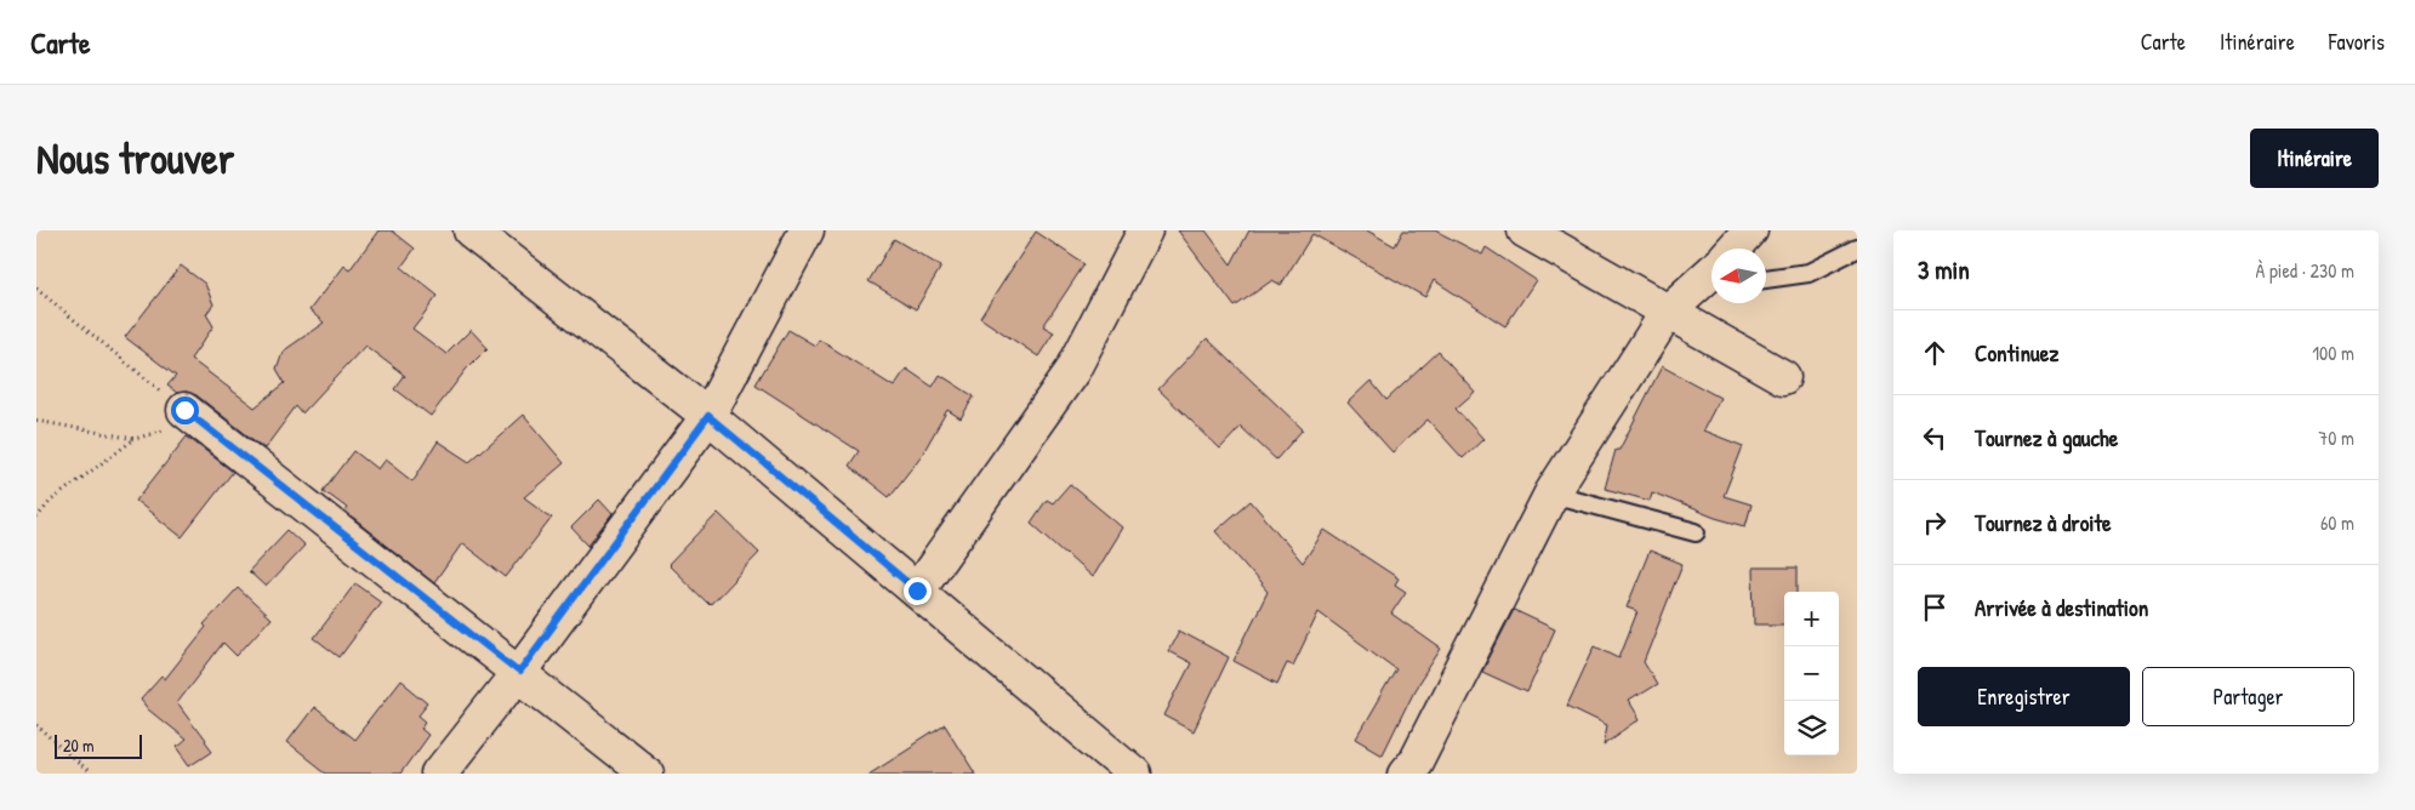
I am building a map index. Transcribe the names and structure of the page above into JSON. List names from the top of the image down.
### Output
{
  "scale_bar": "20 m",
  "north": "left",
  "page": {
    "header": "Carte",
    "nav": ["Carte", "Itinéraire", "Favoris"],
    "buttons": [
      "Itinéraire",
      ["Enregistrer", "Partager"]
    ],
    "title": "Nous trouver",
    "heading": ["3 min", "À pied · 230 m"],
    "list": [
      ["Continuez", "100 m"],
      ["Tournez à gauche", "70 m"],
      ["Tournez à droite", "60 m"],
      "Arrivée à destination"
    ],
    "map_buttons": ["+", "−"],
    "scale": "20 m"
  }
}
